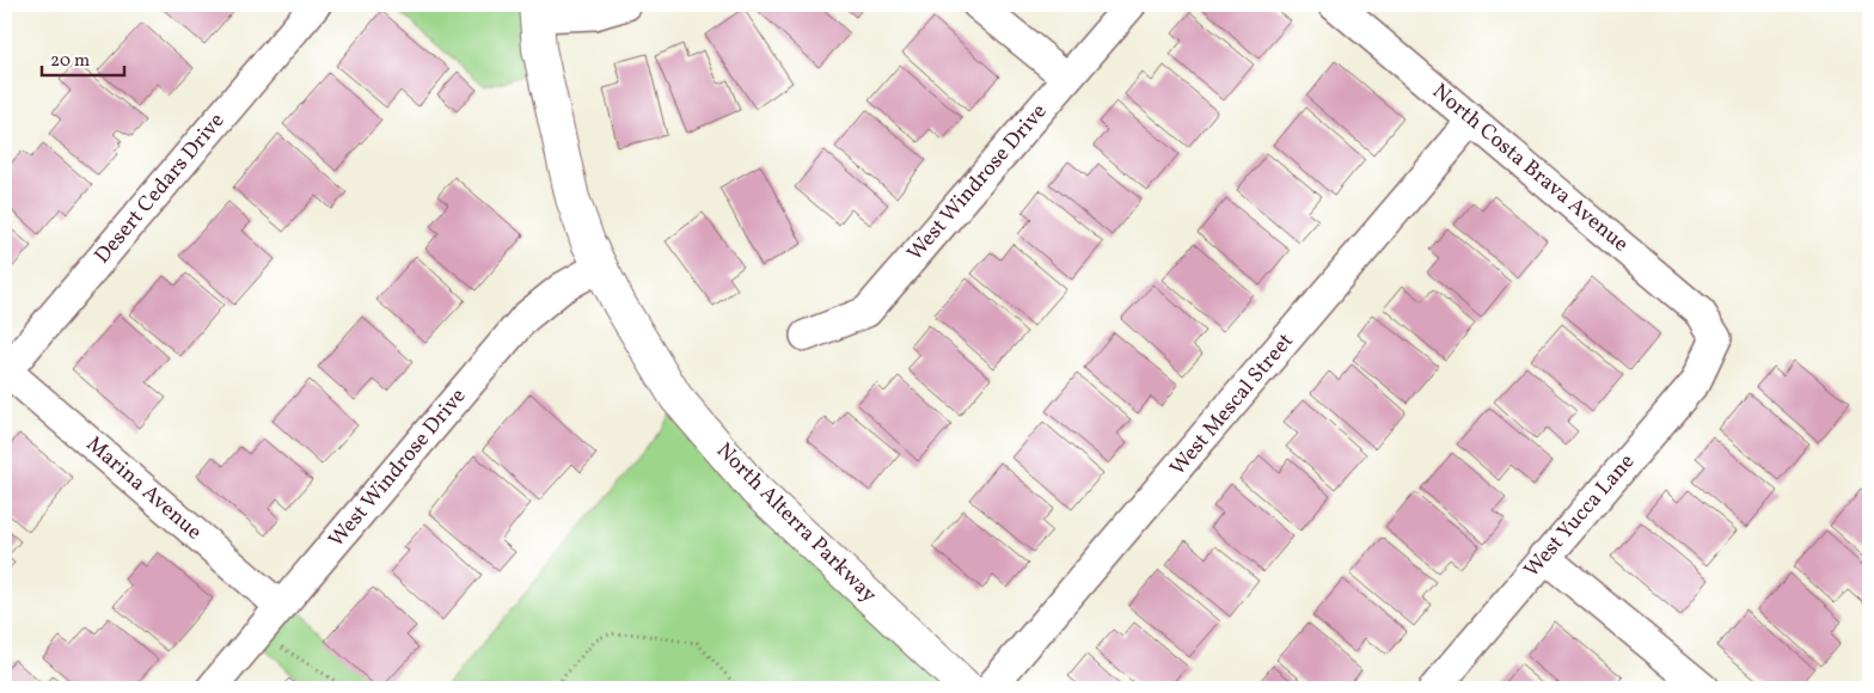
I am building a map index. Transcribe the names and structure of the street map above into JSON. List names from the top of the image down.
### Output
{
  "streets": {
    "street": [
      "North Costa Brava Avenue",
      "West Windrose Drive",
      "Desert Cedars Drive",
      "West Mescal Street",
      "Marina Avenue",
      "West Yucca Lane",
      "North Alterra Parkway"
    ]
  },
  "crossings": [
    ["North Costa Brava Avenue", "West Mescal Street"],
    ["North Costa Brava Avenue", "West Yucca Lane"],
    ["West Windrose Drive", "Marina Avenue"],
    ["West Windrose Drive", "North Alterra Parkway"],
    ["Desert Cedars Drive", "Marina Avenue"]
  ],
  "scale_bar": "20 m"
}
